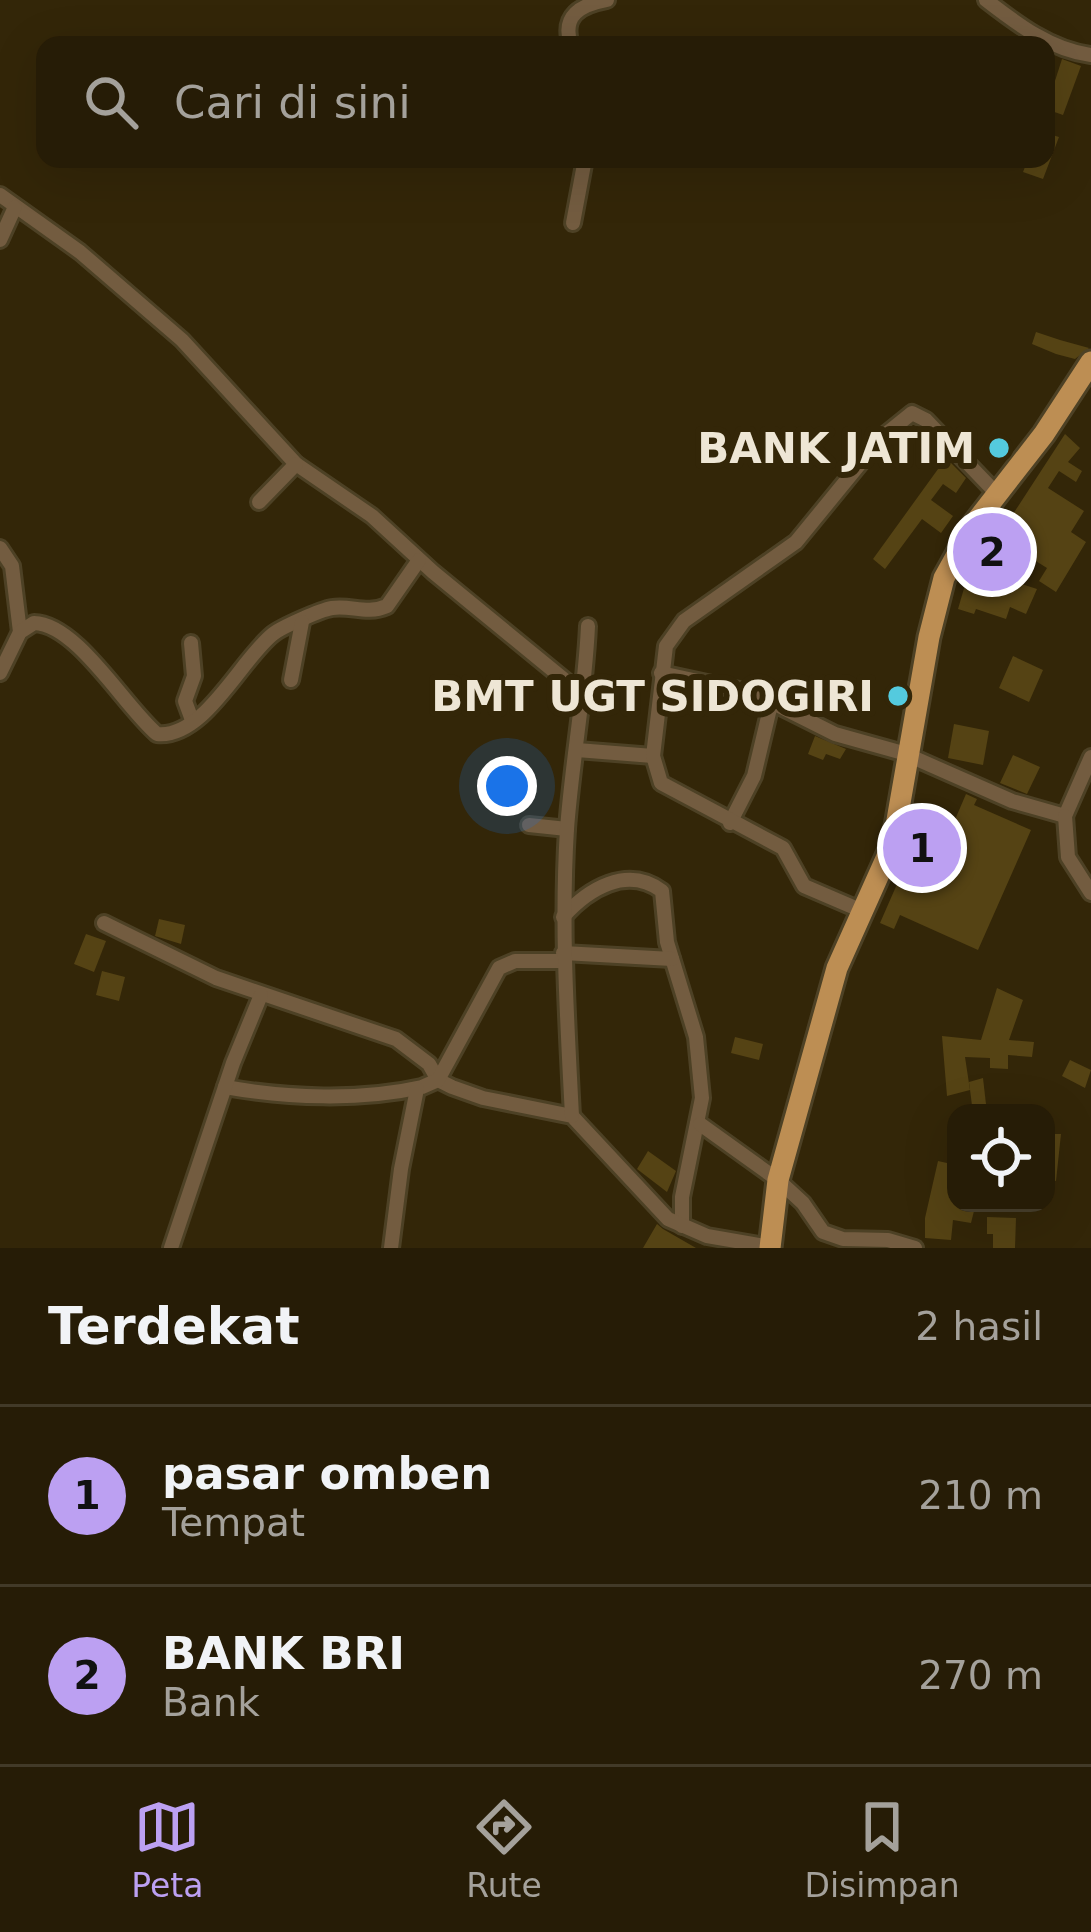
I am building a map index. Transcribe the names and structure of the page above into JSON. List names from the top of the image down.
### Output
{
  "places": ["BANK JATIM", "BMT UGT SIDOGIRI"],
  "page": {
    "search": "Cari di sini",
    "pins": ["2", "1"],
    "heading": ["Terdekat", "2 hasil"],
    "list": [
      {
        "mark": "1",
        "name": "pasar omben",
        "note": "Tempat",
        "value": "210 m"
      },
      {
        "mark": "2",
        "name": "BANK BRI",
        "note": "Bank",
        "value": "270 m"
      }
    ],
    "nav": ["Peta", "Rute", "Disimpan"]
  }
}
